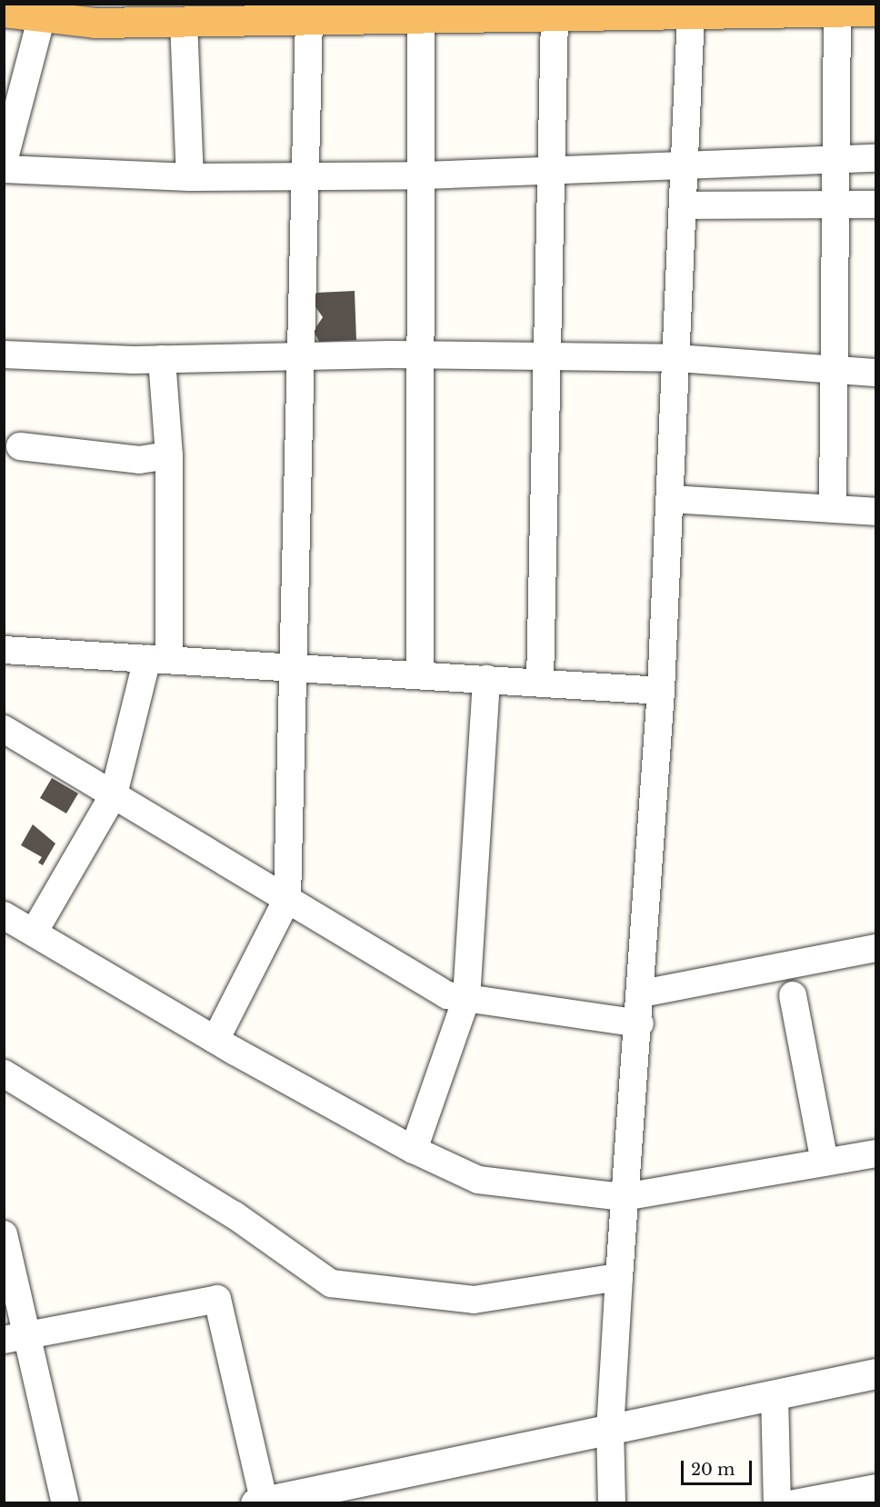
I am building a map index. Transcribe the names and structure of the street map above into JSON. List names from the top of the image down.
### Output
{
  "scale_bar": "20 m"
}
